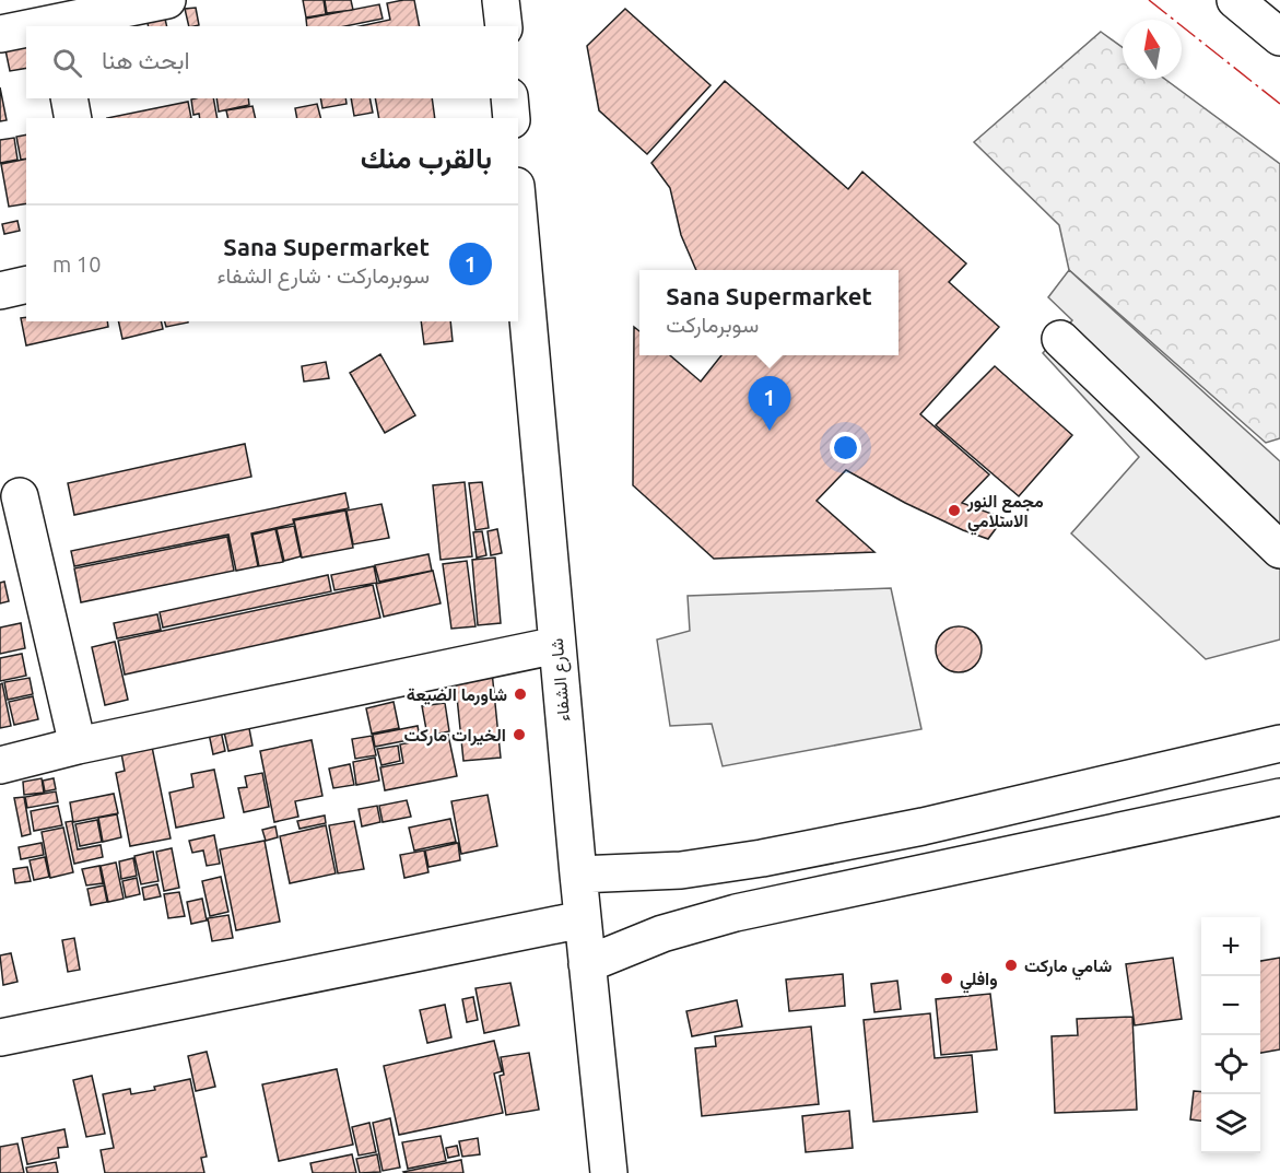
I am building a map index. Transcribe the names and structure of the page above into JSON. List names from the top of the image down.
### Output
{
  "streets": {
    "street": ["شارع الشفاء"]
  },
  "places": [
    "مجمع النور الاسلامي",
    "شاورما الضيعة",
    "الخيرات ماركت",
    "شامي ماركت",
    "وافلي"
  ],
  "north": "top",
  "page": {
    "search": "ابحث هنا",
    "heading": "بالقرب منك",
    "list": [
      {
        "mark": "1",
        "name": "Sana Supermarket",
        "note": "سوبرماركت · شارع الشفاء",
        "value": "10 m"
      }
    ],
    "popup": ["Sana Supermarket", "سوبرماركت"],
    "pins": "1",
    "map_buttons": ["+", "−"]
  }
}
